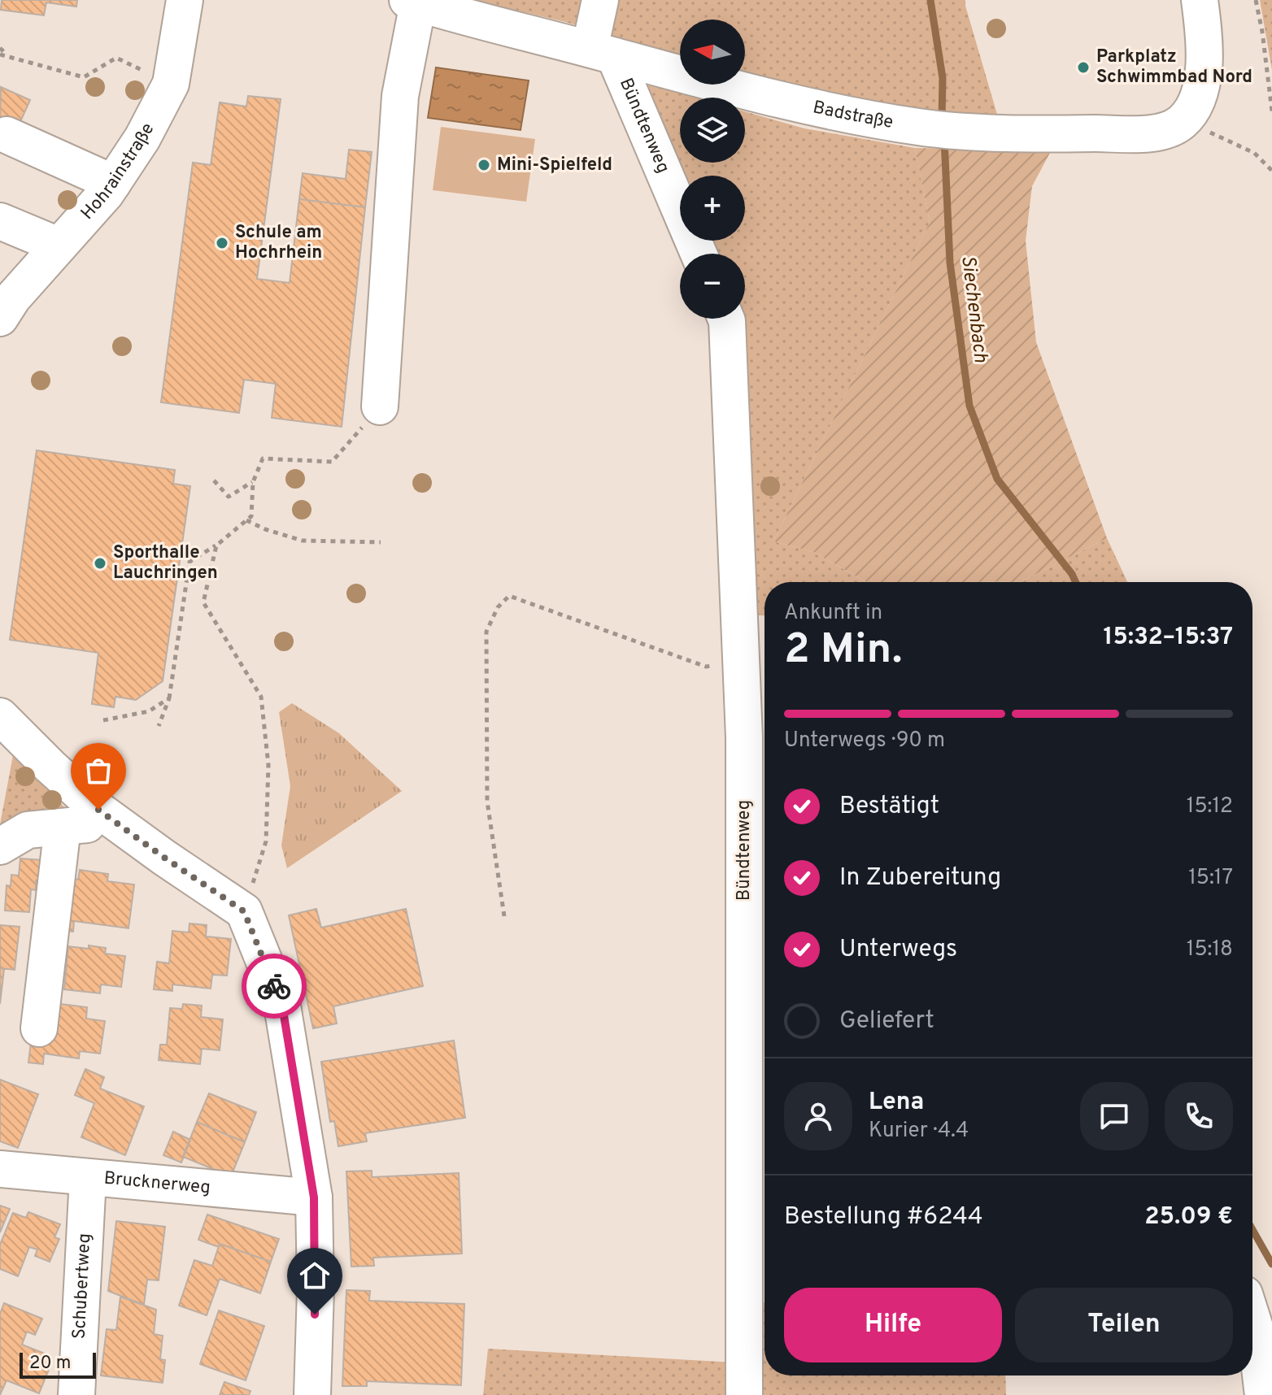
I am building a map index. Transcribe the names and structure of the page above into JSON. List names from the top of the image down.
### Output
{
  "streets": {
    "street": [
      "Badstraße",
      "Bündtenweg",
      "Hohrainstraße",
      "Brucknerweg",
      "Schubertweg"
    ]
  },
  "crossings": [
    ["Badstraße", "Bündtenweg"],
    ["Brucknerweg", "Schubertweg"]
  ],
  "water": ["Siechenbach"],
  "places": [
    "Parkplatz Schwimmbad Nord",
    "Mini-Spielfeld",
    "Schule am Hochrhein",
    "Sporthalle Lauchringen"
  ],
  "scale_bar": "20 m",
  "north": "left",
  "page": {
    "map_buttons": ["+", "−"],
    "heading": ["2 Min.", "Ankunft in", "15:32–15:37"],
    "panel": [
      "Lena",
      "Kurier · 4.4",
      "Bestellung #6244",
      "25.09 €"
    ],
    "bar": "Unterwegs · 90 m",
    "list": [
      ["Bestätigt", "15:12"],
      ["In Zubereitung", "15:17"],
      ["Unterwegs", "15:18"],
      "Geliefert"
    ],
    "buttons": ["Hilfe", "Teilen"],
    "scale": "20 m"
  }
}
